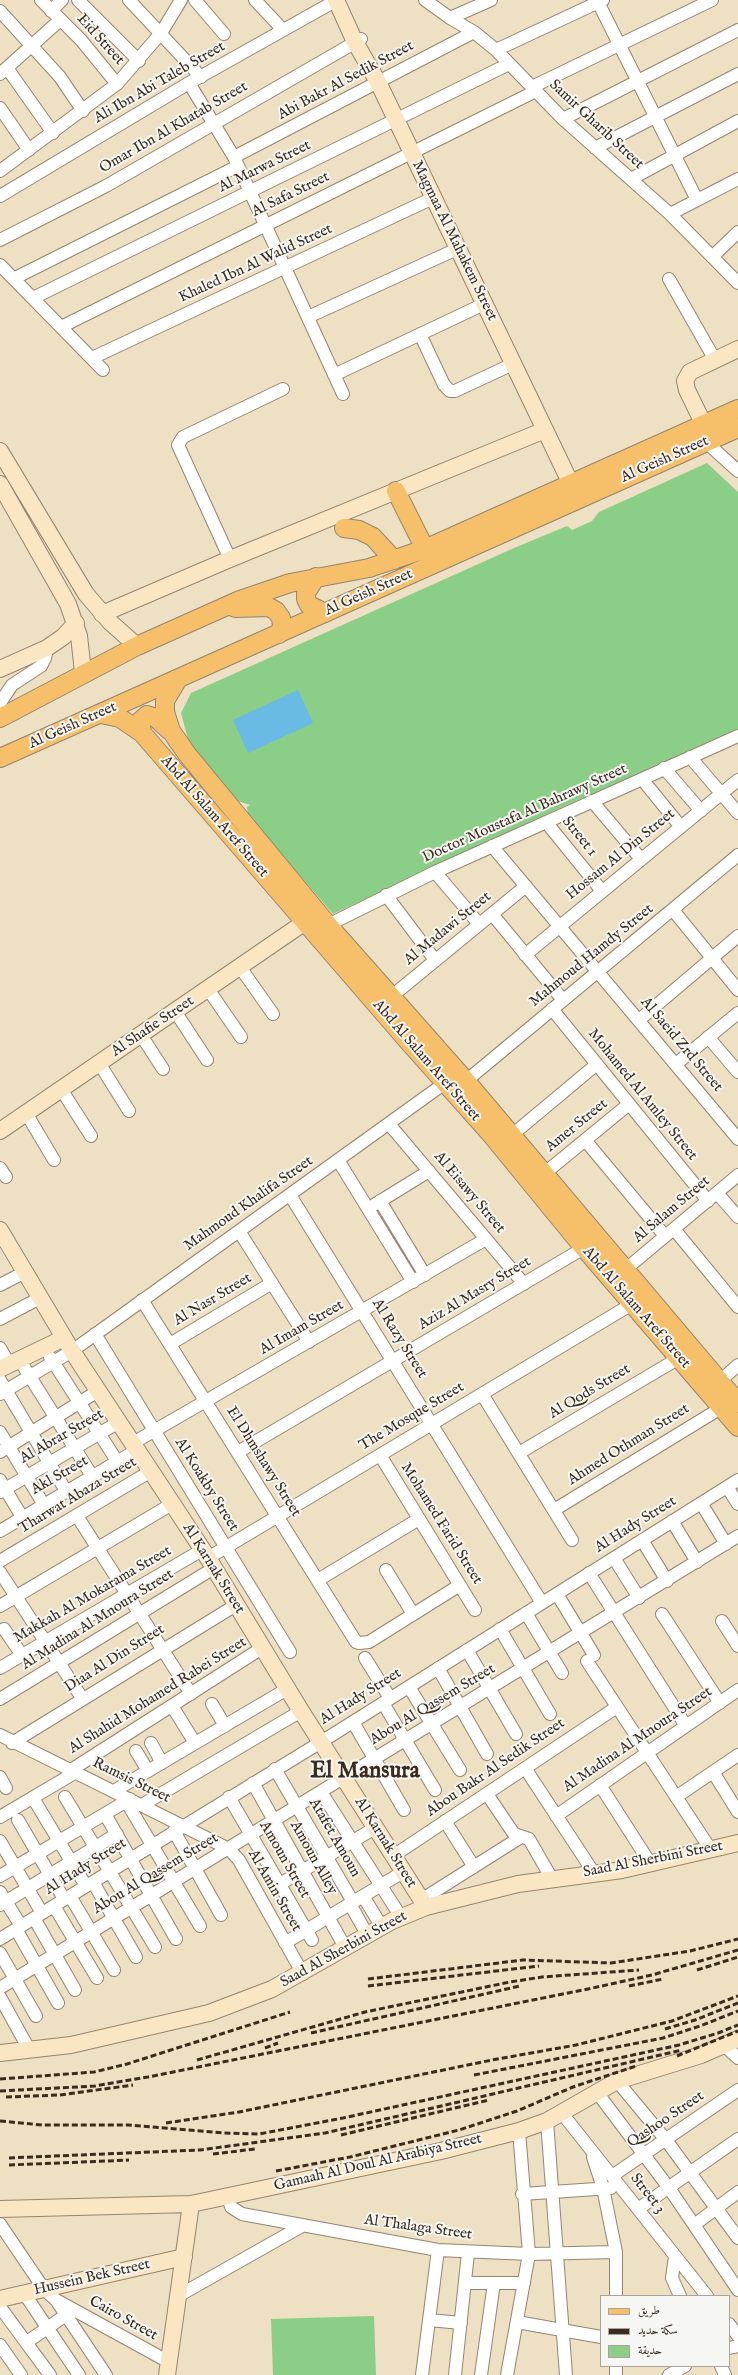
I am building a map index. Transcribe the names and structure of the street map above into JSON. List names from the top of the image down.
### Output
{
  "streets": {
    "main road": ["Al Geish Street", "Abd Al Salam Aref Street"],
    "street": [
      "Eid Street",
      "Abi Bakr Al Sedik Street",
      "Ali Ibn Abi Taleb Street",
      "Samir Gharib Street",
      "Omar Ibn Al Khatab Street",
      "Al Marwa Street",
      "Al Safa Street",
      "Magmaa Al Mahakem Street",
      "Khaled Ibn Al Walid Street",
      "Doctor Moustafa Al Bahrawy Street",
      "Street 1",
      "Hossam Al Din Street",
      "Al Madawi Street",
      "Mahmoud Hamdy Street",
      "Al Shafie Street",
      "Al Saeid Zrd Street",
      "Mohamed Al Amley Street",
      "Amer Street",
      "Al Eisawy Street",
      "Mahmoud Khalifa Street",
      "Al Salam Street",
      "Aziz Al Masry Street",
      "Al Nasr Street",
      "Al Imam Street",
      "Al Razy Street",
      "Al Qods Street",
      "The Mosque Street",
      "Al Abrar Street",
      "Ahmed Othman Street",
      "El Dhmshawy Street",
      "Akl Street",
      "Al Koakby Street",
      "Tharwat Abaza Street",
      "Mohamed Farid Street",
      "Al Hady Street",
      "Al Karnak Street",
      "Makkah Al Mokarama Street",
      "Al Madina Al Mnoura Street",
      "Diaa Al Din Street",
      "Al Shahid Mohamed Rabei Street",
      "Abou Al Qassem Street",
      "Abou Bakr Al Sedik Street",
      "Ramsis Street",
      "Atafet Amoun",
      "Amoun Alley",
      "Amoun Street",
      "Saad Al Sherbini Street",
      "Al Amin Street",
      "Qashoo Street",
      "Gamaah Al Doul Al Arabiya Street",
      "Street 3",
      "Al Thalaga Street",
      "Hussein Bek Street",
      "Cairo Street"
    ]
  },
  "crossings": [
    ["Abi Bakr Al Sedik Street", "Samir Gharib Street"],
    ["Abi Bakr Al Sedik Street", "Magmaa Al Mahakem Street"],
    ["Ali Ibn Abi Taleb Street", "Magmaa Al Mahakem Street"],
    ["Samir Gharib Street", "Al Marwa Street"],
    ["Samir Gharib Street", "Al Safa Street"],
    ["Omar Ibn Al Khatab Street", "Magmaa Al Mahakem Street"],
    ["Al Marwa Street", "Magmaa Al Mahakem Street"],
    ["Al Safa Street", "Magmaa Al Mahakem Street"],
    ["Magmaa Al Mahakem Street", "Khaled Ibn Al Walid Street"],
    ["Magmaa Al Mahakem Street", "Al Geish Street"],
    ["Al Geish Street", "Abd Al Salam Aref Street"],
    ["Doctor Moustafa Al Bahrawy Street", "Abd Al Salam Aref Street"],
    ["Doctor Moustafa Al Bahrawy Street", "Street 1"],
    ["Doctor Moustafa Al Bahrawy Street", "Al Saeid Zrd Street"],
    ["Abd Al Salam Aref Street", "Al Madawi Street"],
    ["Abd Al Salam Aref Street", "Mahmoud Hamdy Street"],
    ["Abd Al Salam Aref Street", "Al Shafie Street"],
    ["Abd Al Salam Aref Street", "Amer Street"],
    ["Abd Al Salam Aref Street", "Mahmoud Khalifa Street"],
    ["Abd Al Salam Aref Street", "Al Salam Street"],
    ["Abd Al Salam Aref Street", "Aziz Al Masry Street"],
    ["Abd Al Salam Aref Street", "Al Qods Street"],
    ["Abd Al Salam Aref Street", "The Mosque Street"],
    ["Abd Al Salam Aref Street", "Ahmed Othman Street"],
    ["Street 1", "Hossam Al Din Street"],
    ["Hossam Al Din Street", "Al Saeid Zrd Street"],
    ["Al Madawi Street", "Al Saeid Zrd Street"],
    ["Mahmoud Hamdy Street", "Al Saeid Zrd Street"],
    ["Mahmoud Hamdy Street", "Mohamed Al Amley Street"],
    ["Mohamed Al Amley Street", "Amer Street"],
    ["Mohamed Al Amley Street", "Al Salam Street"],
    ["Al Eisawy Street", "Mahmoud Khalifa Street"],
    ["Al Eisawy Street", "Aziz Al Masry Street"],
    ["Al Eisawy Street", "Al Imam Street"],
    ["Mahmoud Khalifa Street", "Al Razy Street"],
    ["Mahmoud Khalifa Street", "El Dhmshawy Street"],
    ["Mahmoud Khalifa Street", "Al Koakby Street"],
    ["Mahmoud Khalifa Street", "Al Karnak Street"],
    ["Aziz Al Masry Street", "Al Razy Street"],
    ["Aziz Al Masry Street", "El Dhmshawy Street"],
    ["Al Nasr Street", "El Dhmshawy Street"],
    ["Al Imam Street", "Al Razy Street"],
    ["Al Imam Street", "El Dhmshawy Street"],
    ["Al Imam Street", "Akl Street"],
    ["Al Imam Street", "Al Koakby Street"],
    ["Al Imam Street", "Al Karnak Street"],
    ["Al Razy Street", "The Mosque Street"],
    ["Al Razy Street", "Al Hady Street"],
    ["The Mosque Street", "El Dhmshawy Street"],
    ["The Mosque Street", "Al Koakby Street"],
    ["The Mosque Street", "Mohamed Farid Street"],
    ["The Mosque Street", "Al Karnak Street"],
    ["The Mosque Street", "Makkah Al Mokarama Street"],
    ["The Mosque Street", "Al Madina Al Mnoura Street"],
    ["Al Abrar Street", "Al Karnak Street"],
    ["Akl Street", "Al Karnak Street"],
    ["Tharwat Abaza Street", "Al Karnak Street"],
    ["Al Hady Street", "Al Karnak Street"],
    ["Al Hady Street", "Ramsis Street"],
    ["Al Hady Street", "Atafet Amoun"],
    ["Al Hady Street", "Amoun Alley"],
    ["Al Hady Street", "Amoun Street"],
    ["Al Hady Street", "Al Amin Street"],
    ["Al Karnak Street", "Makkah Al Mokarama Street"],
    ["Al Karnak Street", "Al Madina Al Mnoura Street"],
    ["Al Karnak Street", "Diaa Al Din Street"],
    ["Al Karnak Street", "Al Shahid Mohamed Rabei Street"],
    ["Al Karnak Street", "Abou Al Qassem Street"],
    ["Al Karnak Street", "Abou Bakr Al Sedik Street"],
    ["Al Karnak Street", "Saad Al Sherbini Street"],
    ["Makkah Al Mokarama Street", "Al Madina Al Mnoura Street"],
    ["Diaa Al Din Street", "Ramsis Street"],
    ["Al Shahid Mohamed Rabei Street", "Ramsis Street"],
    ["Abou Al Qassem Street", "Atafet Amoun"],
    ["Abou Al Qassem Street", "Amoun Alley"],
    ["Abou Al Qassem Street", "Amoun Street"],
    ["Abou Al Qassem Street", "Al Amin Street"],
    ["Ramsis Street", "Al Amin Street"],
    ["Amoun Alley", "Saad Al Sherbini Street"],
    ["Saad Al Sherbini Street", "Al Amin Street"],
    ["Qashoo Street", "Street 3"],
    ["Gamaah Al Doul Al Arabiya Street", "Street 3"],
    ["Gamaah Al Doul Al Arabiya Street", "Al Thalaga Street"],
    ["Hussein Bek Street", "Cairo Street"]
  ],
  "districts": ["El Mansura"],
  "legend": ["طريق", "سكة حديد", "حديقة"]
}
